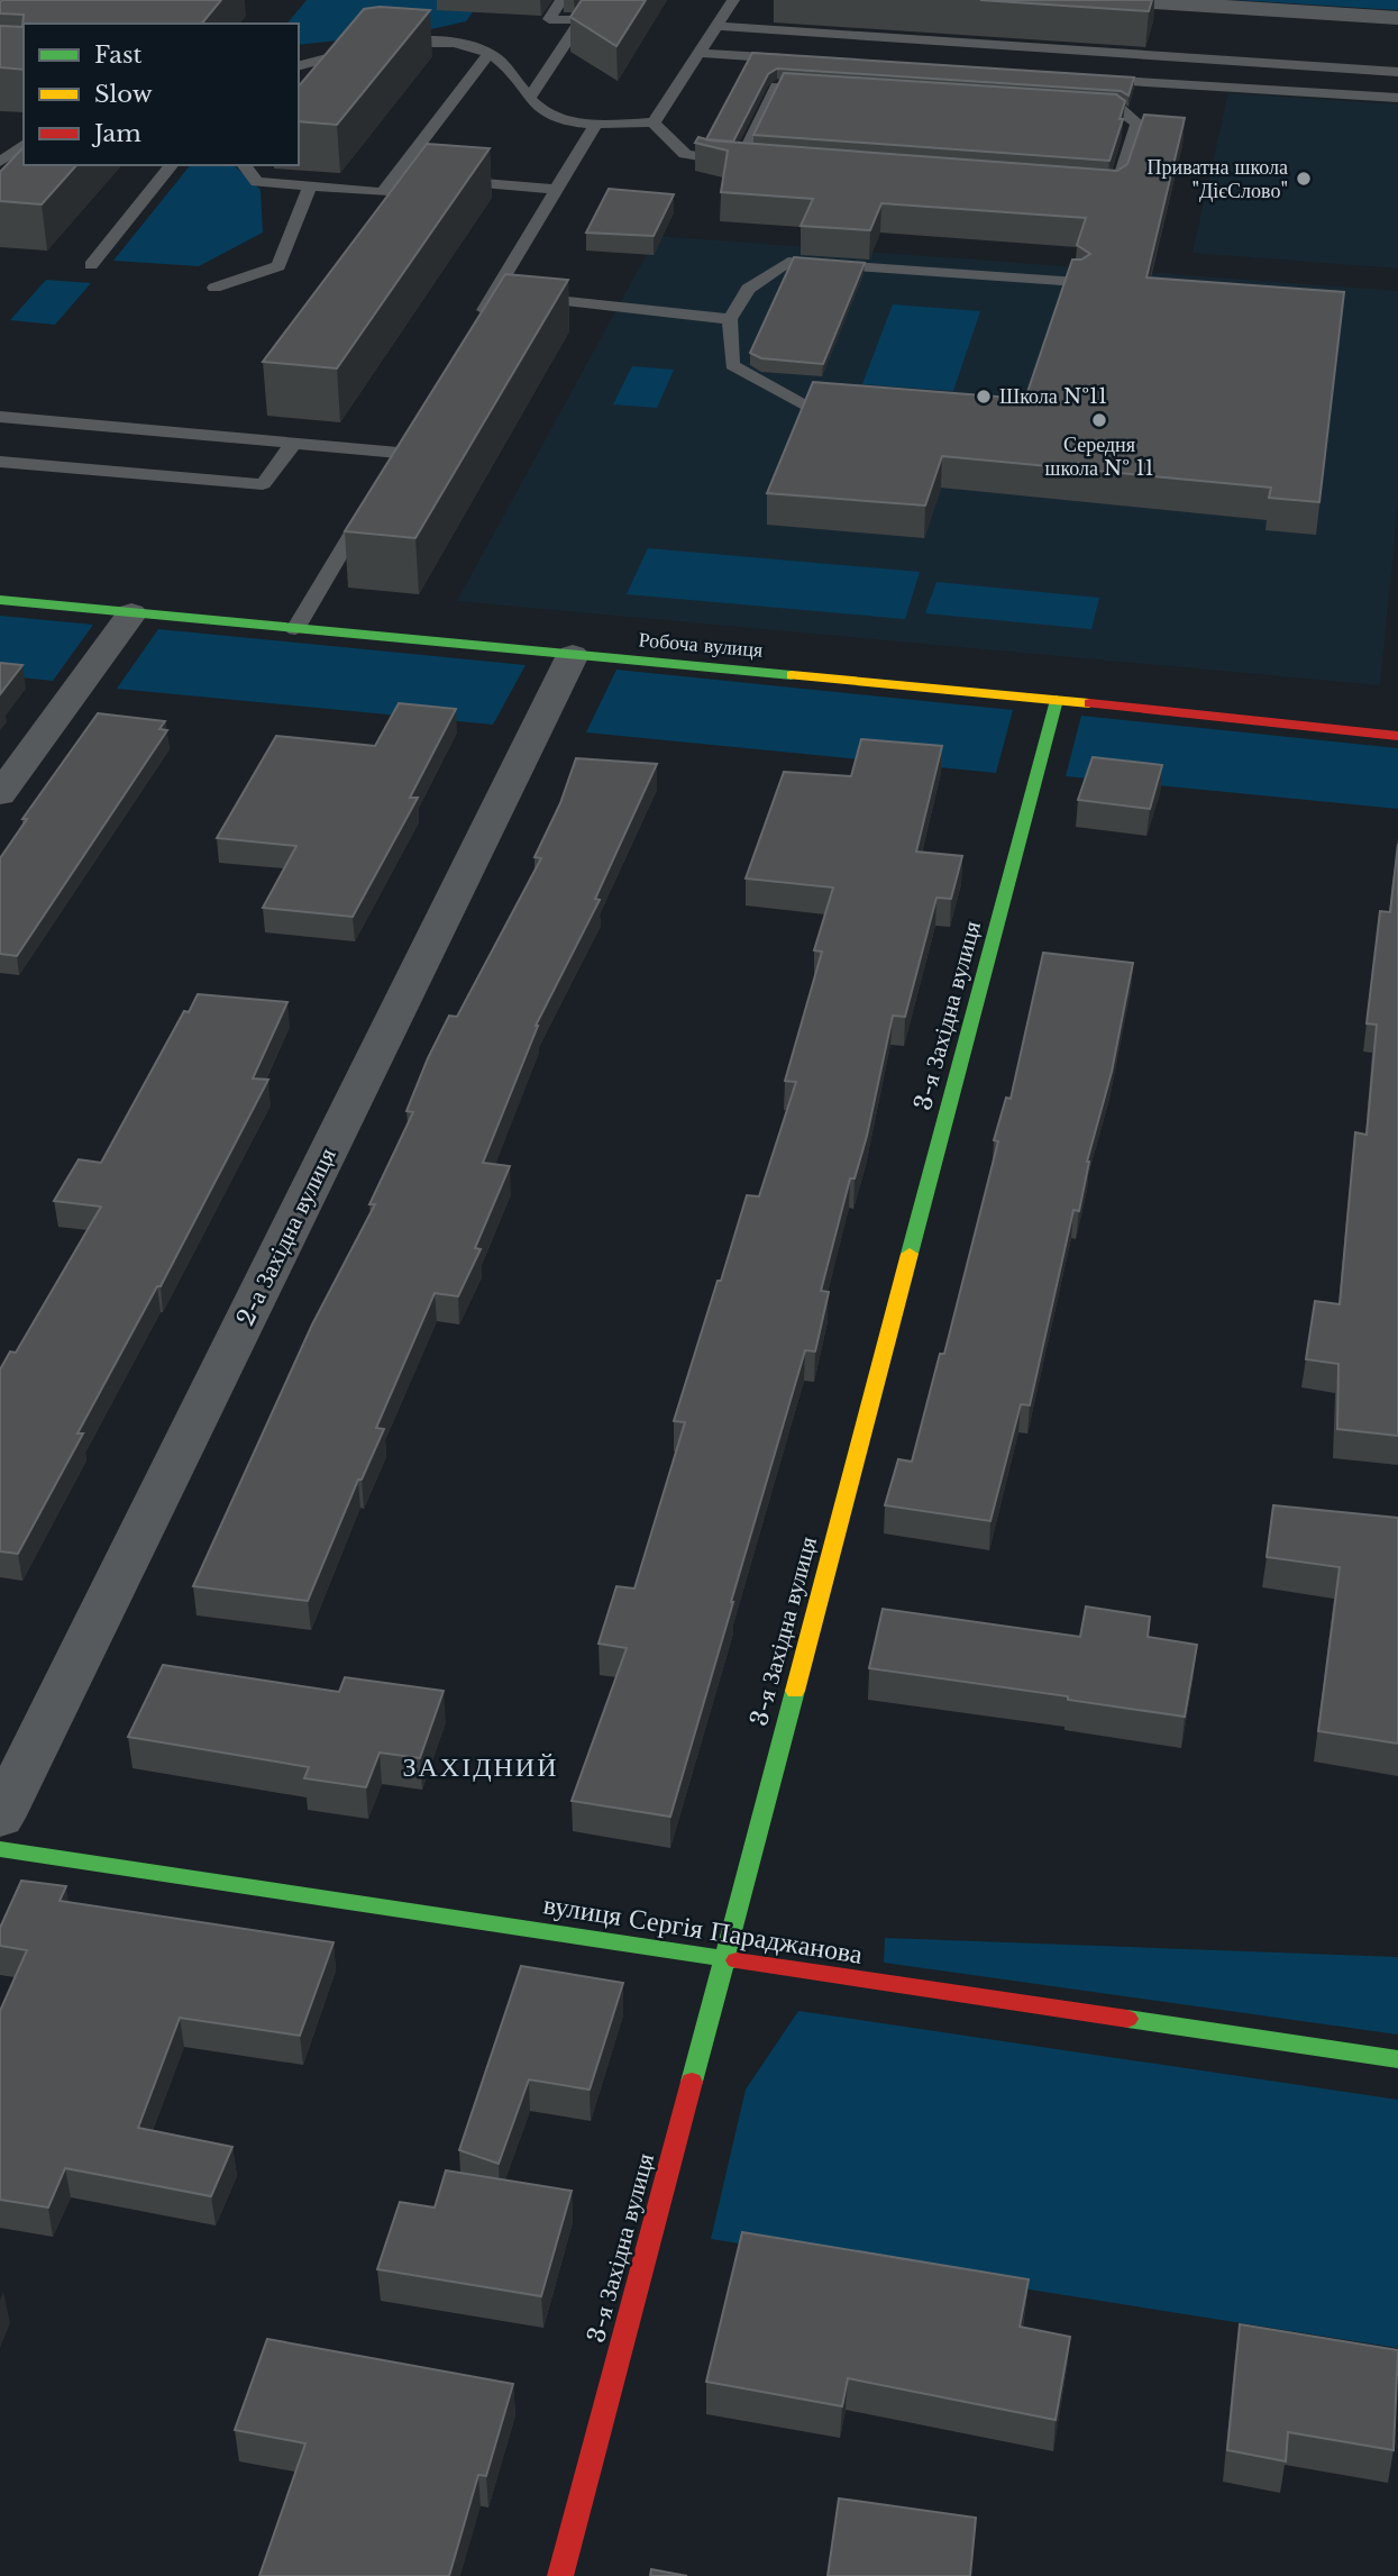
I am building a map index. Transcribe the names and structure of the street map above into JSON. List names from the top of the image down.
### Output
{
  "streets": {
    "street": [
      "Робоча вулиця",
      "3-я Західна вулиця",
      "2-а Західна вулиця",
      "вулиця Сергія Параджанова"
    ]
  },
  "crossings": [
    ["Робоча вулиця", "3-я Західна вулиця"],
    ["Робоча вулиця", "2-а Західна вулиця"],
    ["3-я Західна вулиця", "вулиця Сергія Параджанова"]
  ],
  "districts": ["ЗАХІДНИЙ"],
  "places": ["Приватна школа \"ДієСлово\"", "Школа №11", "Середня школа № 11"],
  "legend": ["Fast", "Slow", "Jam"]
}
